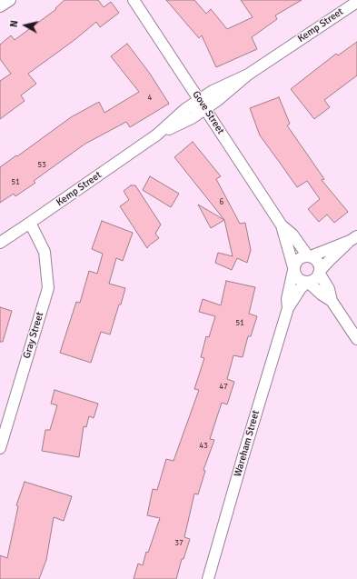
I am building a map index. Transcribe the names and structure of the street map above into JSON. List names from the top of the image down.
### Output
{
  "streets": {
    "street": [
      "Kemp Street",
      "Gove Street",
      "Gray Street",
      "Wareham Street"
    ]
  },
  "crossings": [
    ["Kemp Street", "Gove Street"],
    ["Kemp Street", "Gray Street"],
    ["Gove Street", "Wareham Street"]
  ],
  "house_numbers": [
    "4",
    "53",
    "51",
    "6",
    "51",
    "47",
    "43",
    "37"
  ],
  "north": "left"
}
